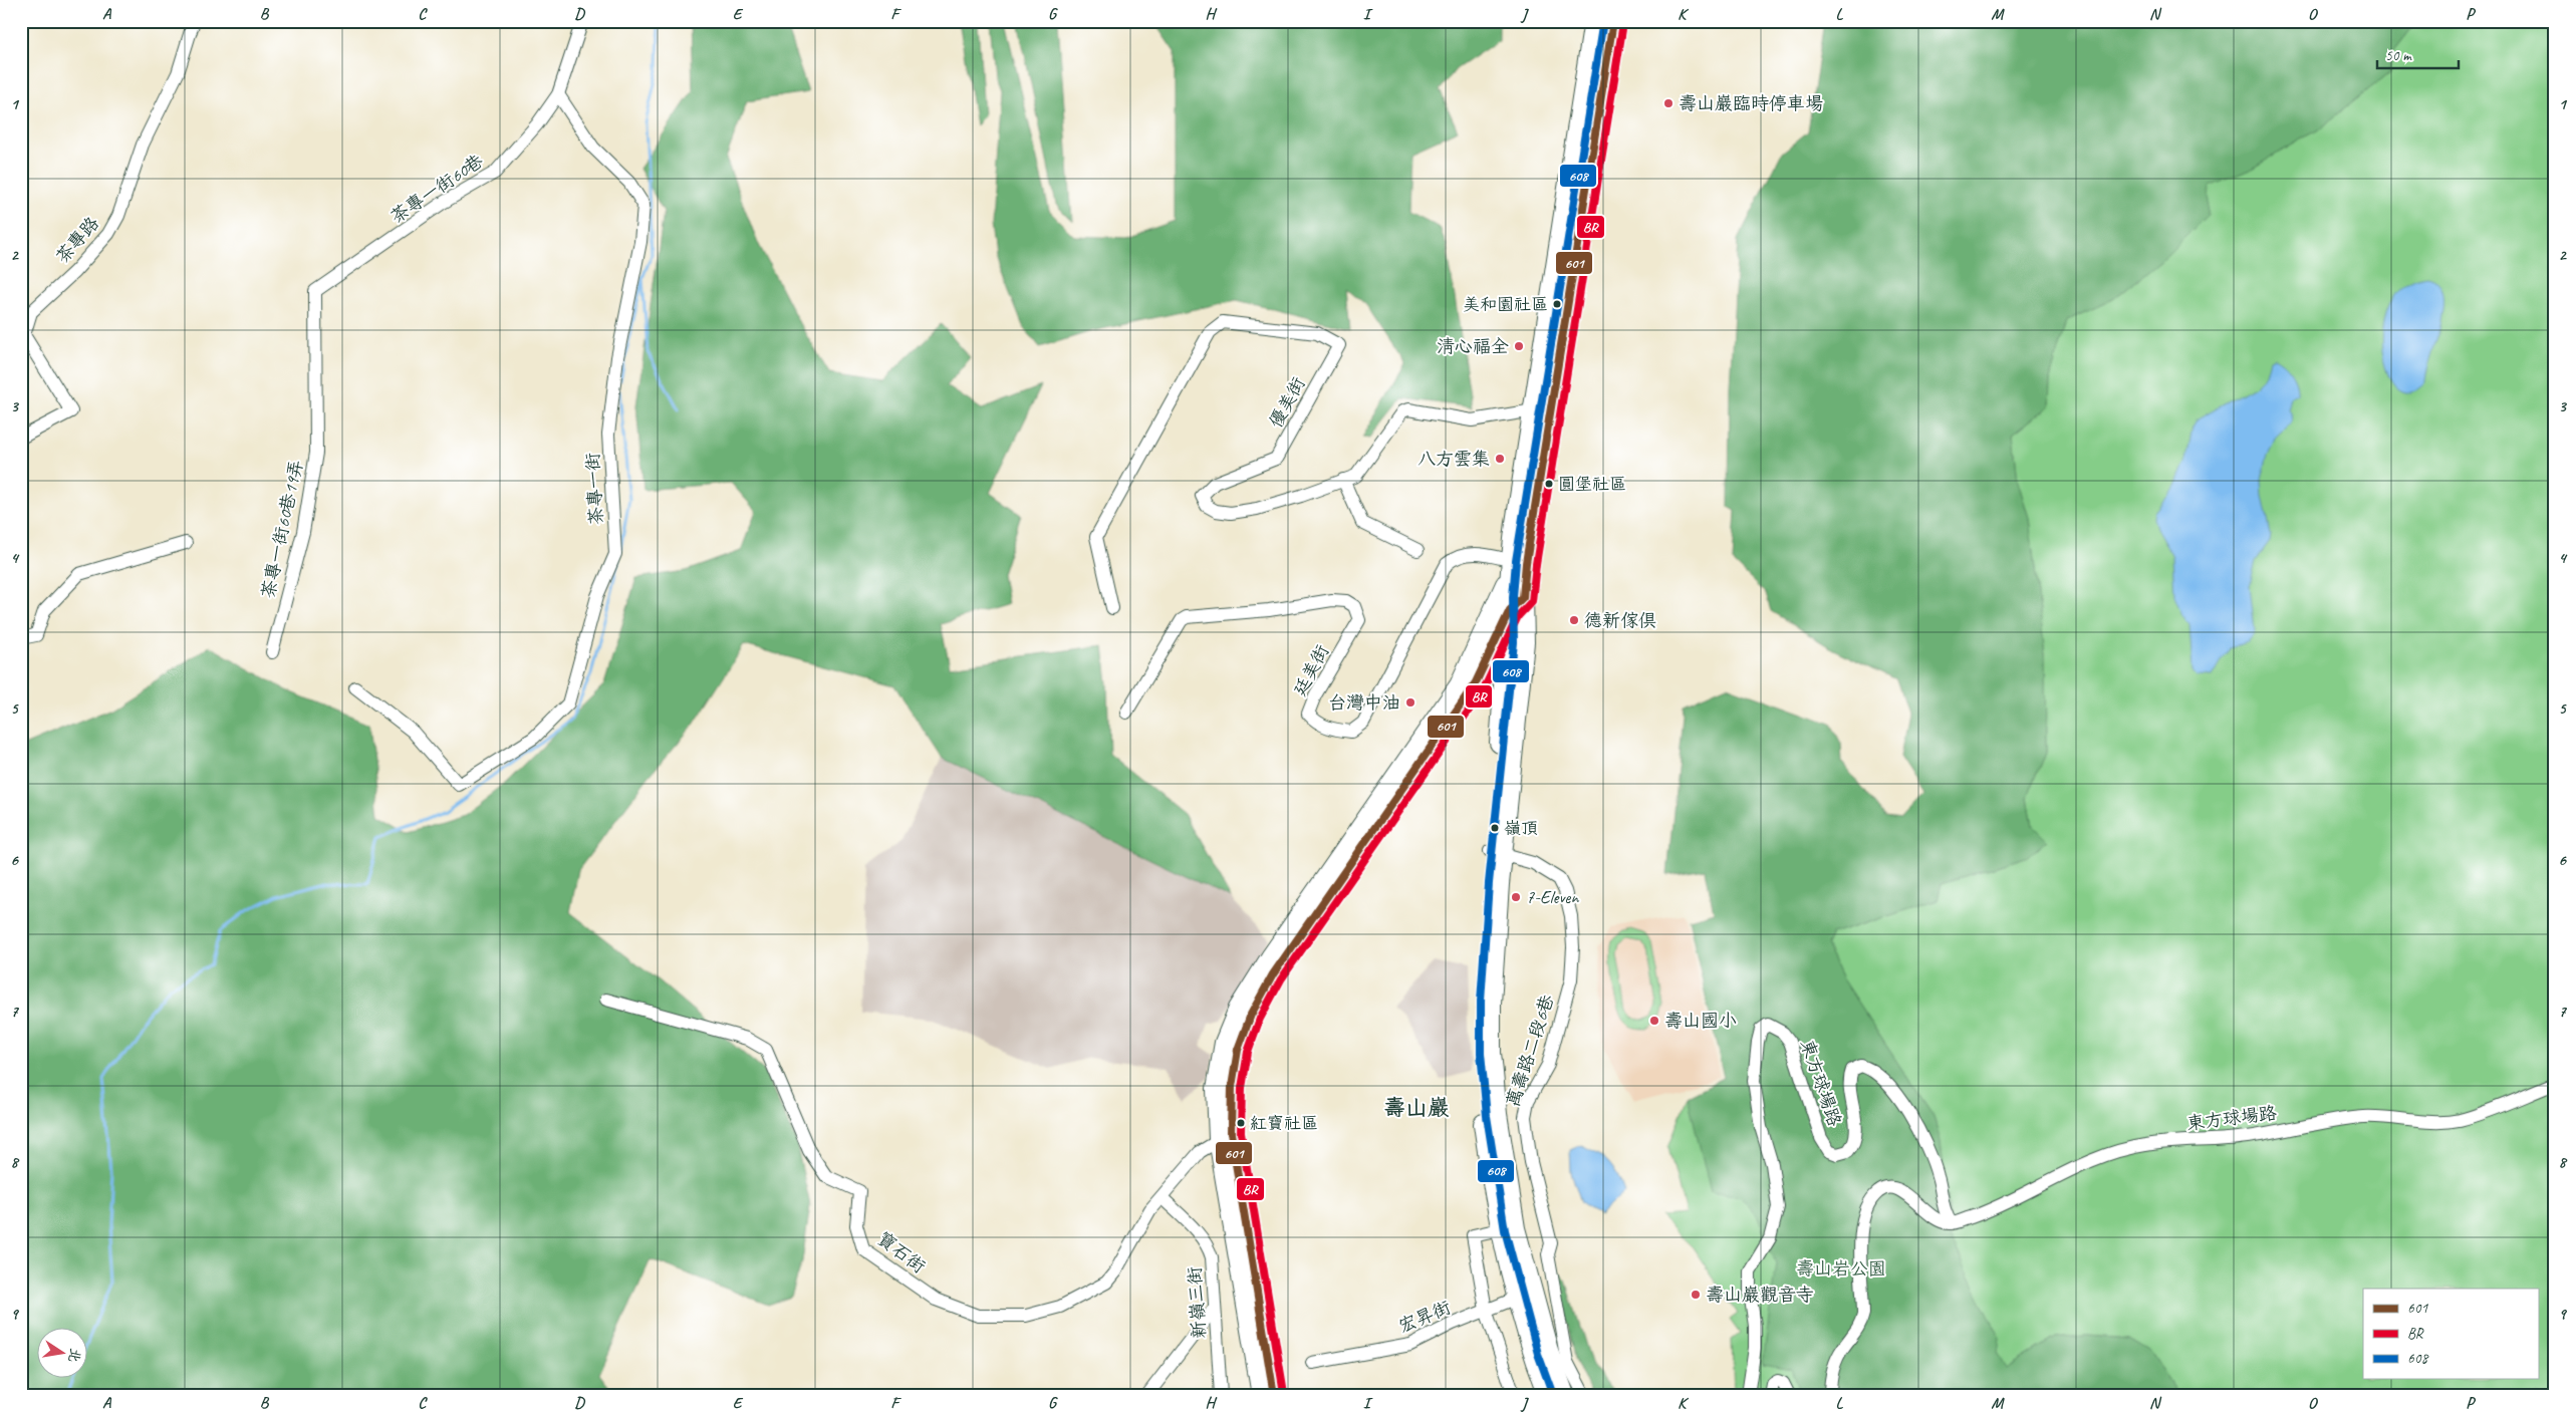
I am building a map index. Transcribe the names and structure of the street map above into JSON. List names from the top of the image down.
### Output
{
  "streets": {
    "street": [
      "茶專一街60巷",
      "茶專路",
      "優美街",
      "茶專一街",
      "茶專一街60巷19弄",
      "廷美街",
      "萬壽路二段6巷",
      "東方球場路",
      "寶石街",
      "新嶺三街",
      "宏昇街"
    ]
  },
  "crossings": [
    ["茶專一街60巷", "茶專一街"],
    ["茶專一街60巷", "茶專一街60巷19弄"],
    ["寶石街", "新嶺三街"]
  ],
  "districts": ["壽山巖"],
  "parks": ["壽山岩公園"],
  "places": [
    "壽山巖臨時停車場",
    "美和園社區",
    "清心福全",
    "八方雲集",
    "圓堡社區",
    "德新傢俱",
    "台灣中油",
    "嶺頂",
    "7-Eleven",
    "壽山國小",
    "紅寶社區",
    "壽山巖觀音寺"
  ],
  "lines": ["transit line 601", "transit line 608", "transit line BR"],
  "legend": ["601", "BR", "608"],
  "scale_bar": "50 m",
  "north": "right",
  "grid": {
    "columns": [
      "A",
      "B",
      "C",
      "D",
      "E",
      "F",
      "G",
      "H",
      "I",
      "J",
      "K",
      "L",
      "M",
      "N",
      "O",
      "P"
    ],
    "rows": [
      "1",
      "2",
      "3",
      "4",
      "5",
      "6",
      "7",
      "8",
      "9"
    ]
  }
}
